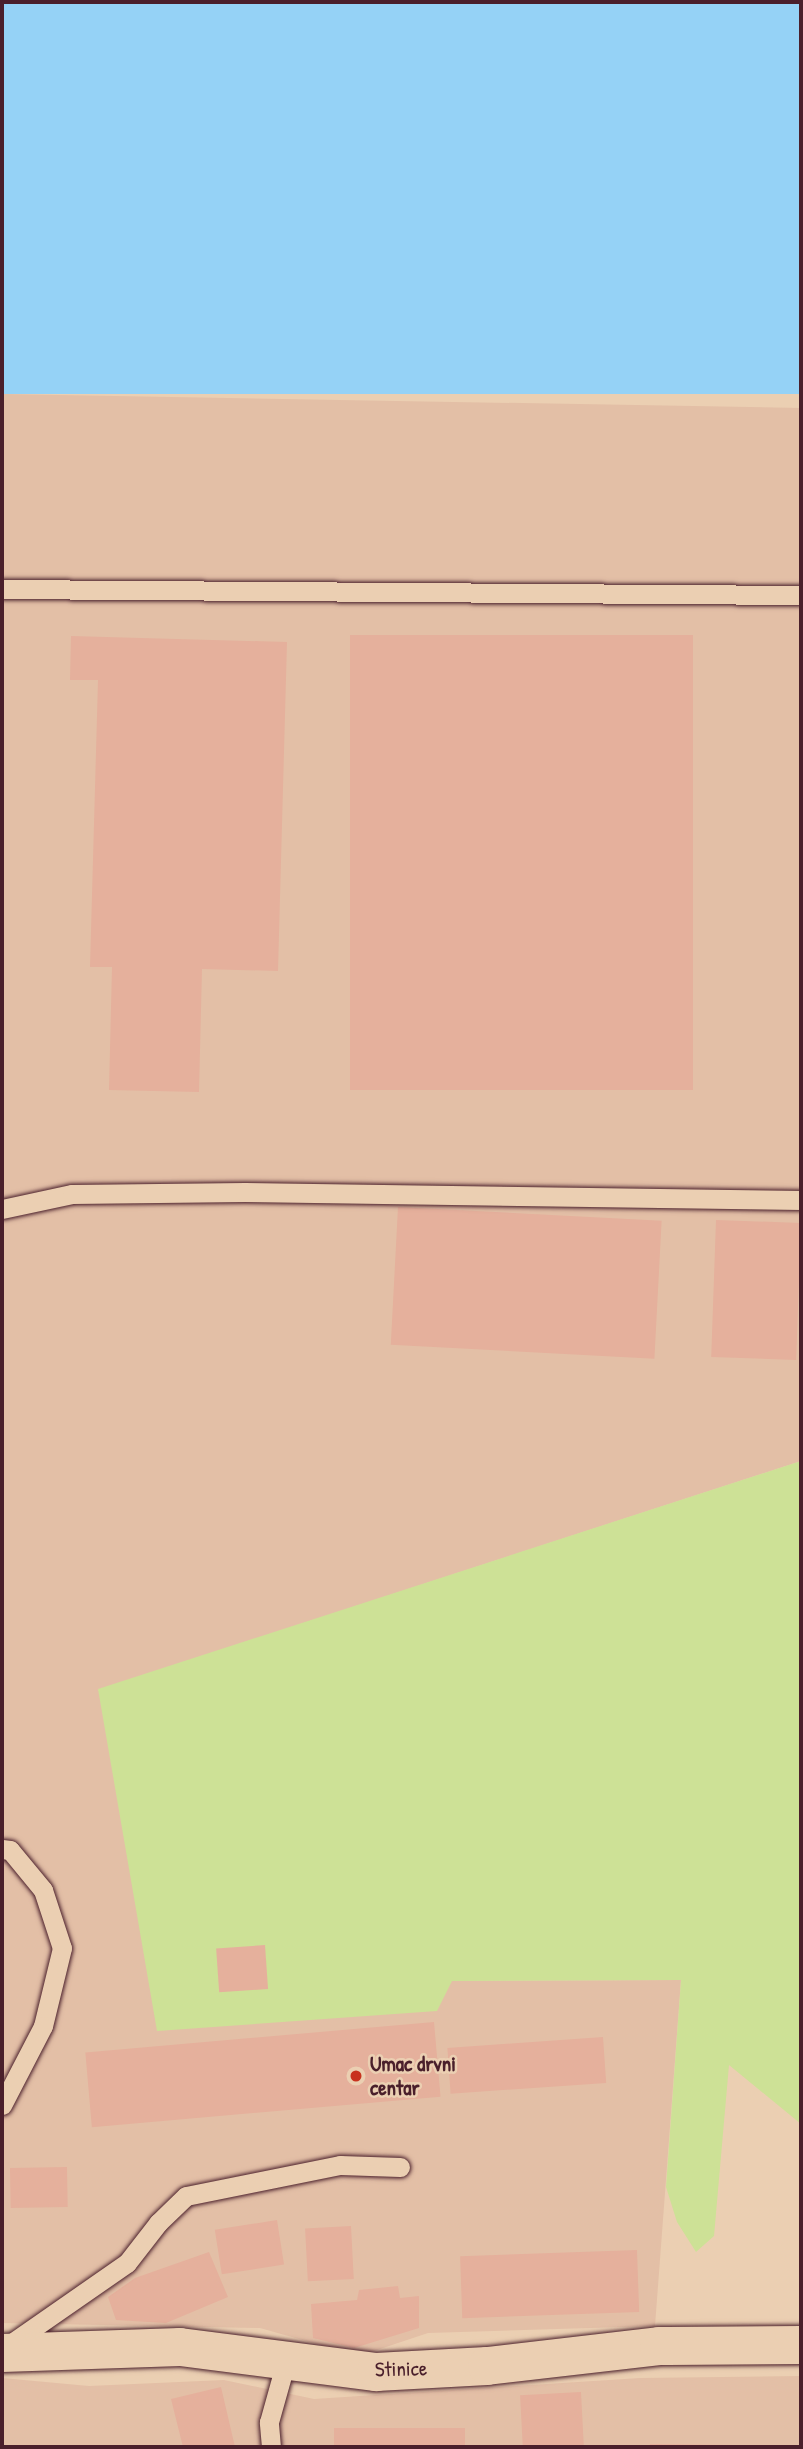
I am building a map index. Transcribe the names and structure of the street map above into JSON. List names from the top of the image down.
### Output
{
  "streets": {
    "street": ["Stinice"]
  },
  "places": ["Umac drvni centar"]
}
